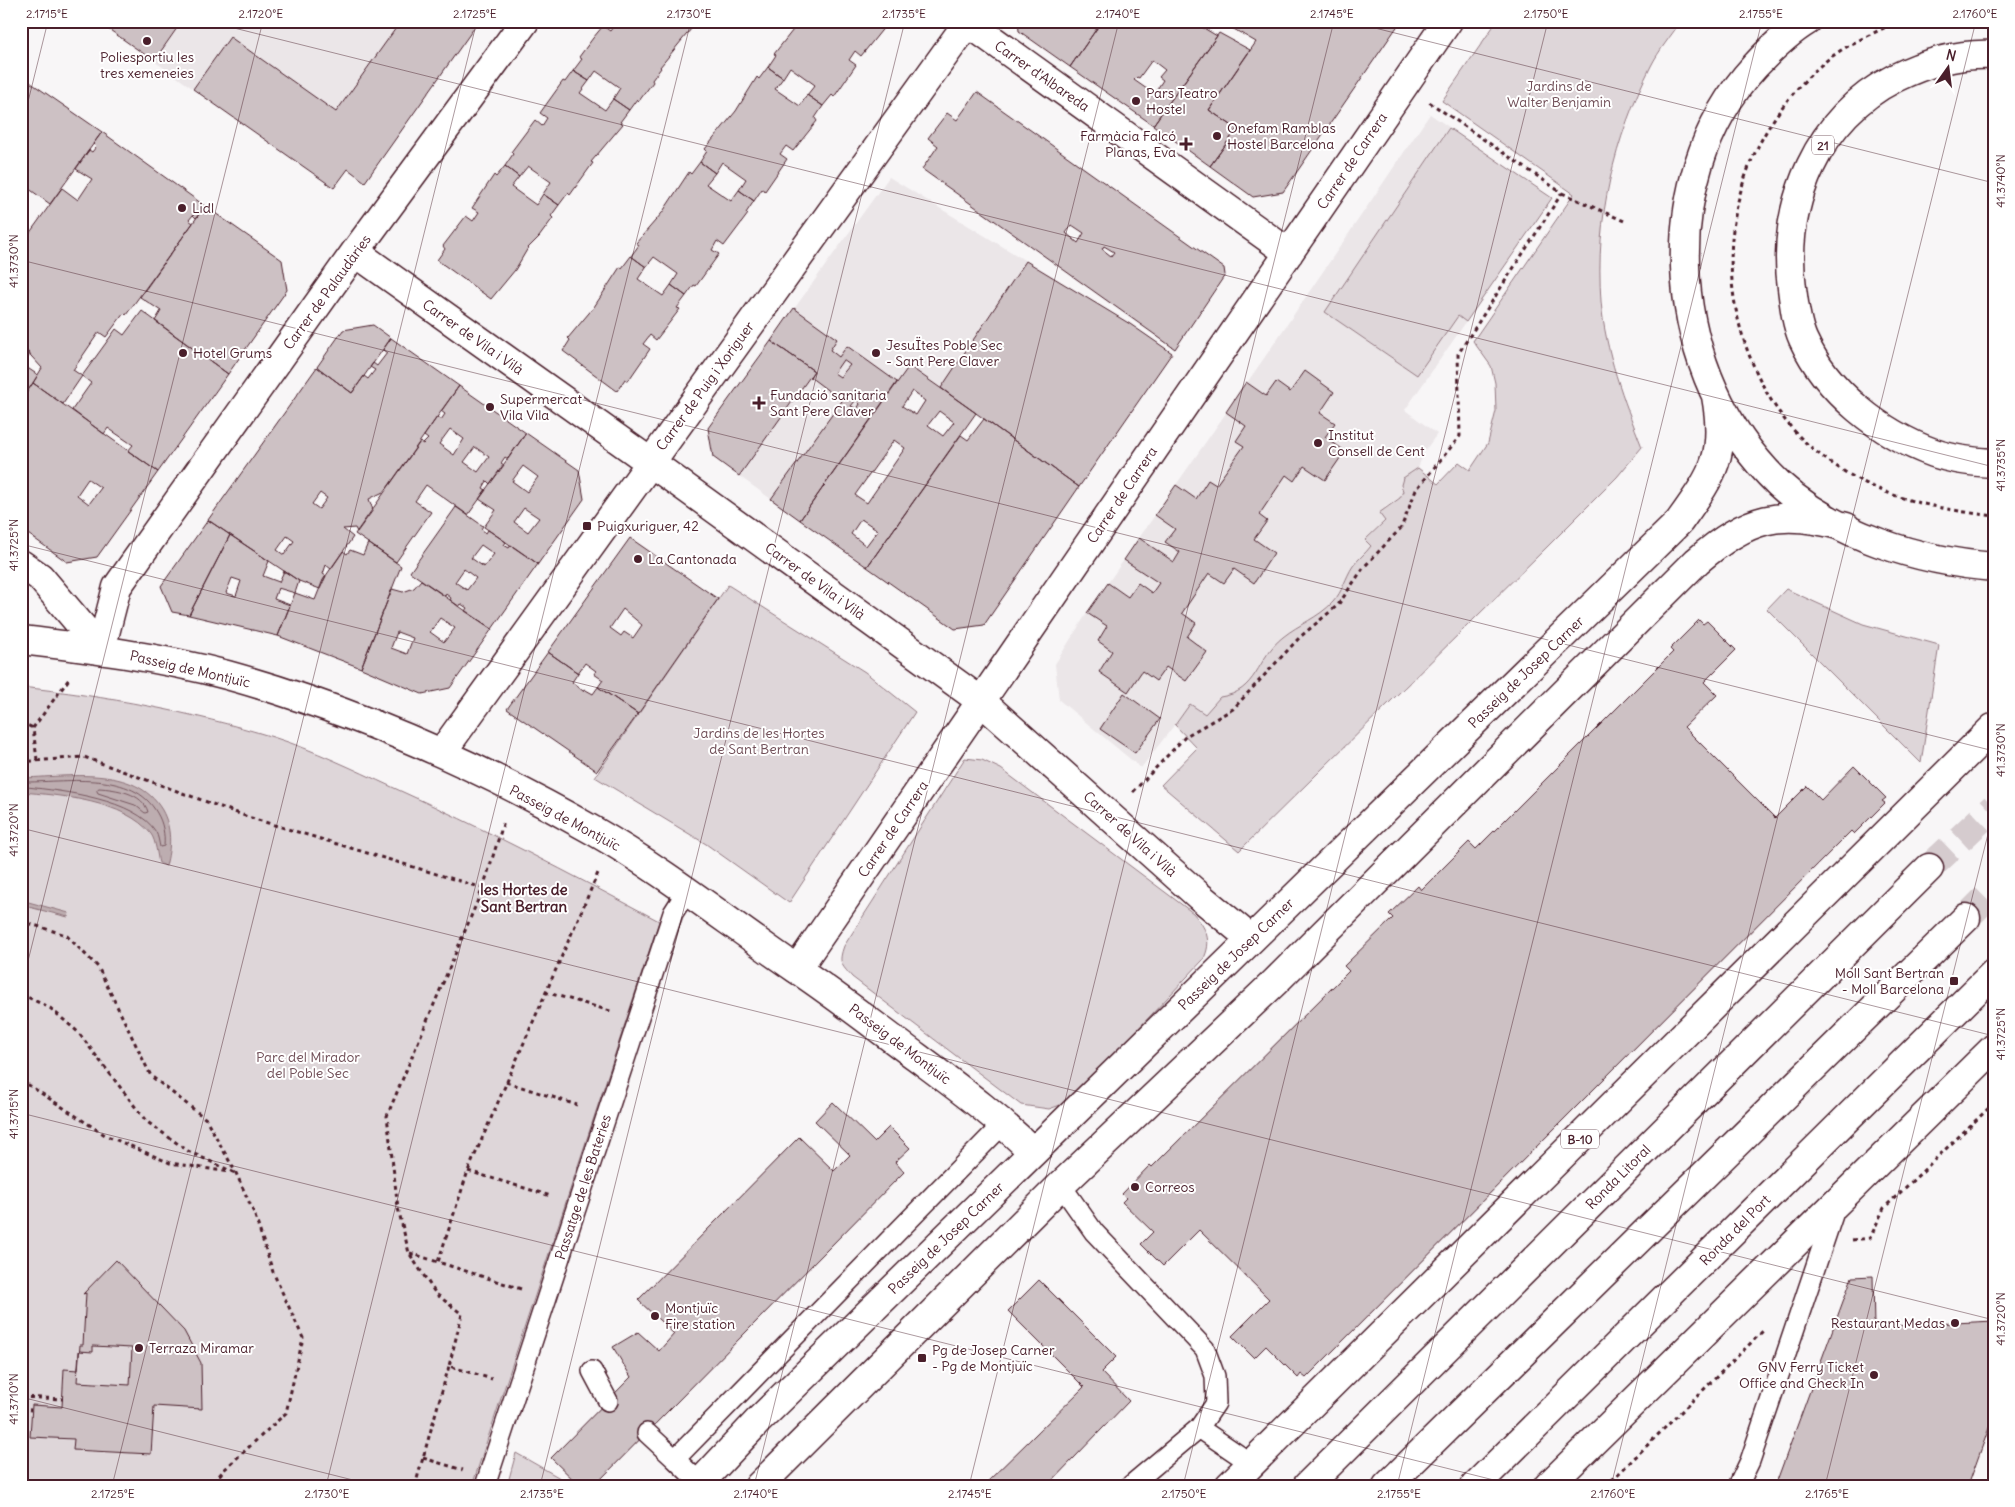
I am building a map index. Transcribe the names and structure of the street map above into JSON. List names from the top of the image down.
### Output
{
  "streets": {
    "main road": [
      "Carrer d'Albareda",
      "21",
      "Carrer de Carrera",
      "Carrer de Palaudàries",
      "Carrer de Vila i Vilà",
      "Carrer de Puig i Xoriguer",
      "Passeig de Montjuïc",
      "Passeig de Josep Carner",
      "B-10",
      "Ronda Litoral",
      "Ronda del Port"
    ],
    "lane": ["Passatge de les Bateries"]
  },
  "crossings": [
    ["Carrer d'Albareda", "Carrer de Carrera"],
    ["Carrer d'Albareda", "Carrer de Puig i Xoriguer"],
    ["Carrer de Carrera", "Carrer de Vila i Vilà"],
    ["Carrer de Carrera", "Passeig de Montjuïc"],
    ["Carrer de Palaudàries", "Carrer de Vila i Vilà"],
    ["Carrer de Palaudàries", "Passeig de Montjuïc"],
    ["Carrer de Vila i Vilà", "Carrer de Puig i Xoriguer"],
    ["Carrer de Vila i Vilà", "Passeig de Josep Carner"],
    ["Carrer de Puig i Xoriguer", "Passeig de Montjuïc"],
    ["Passeig de Montjuïc", "Passeig de Josep Carner"],
    ["Passeig de Montjuïc", "Passatge de les Bateries"]
  ],
  "districts": ["les Hortes de Sant Bertran"],
  "parks": ["Jardins de Walter Benjamin", "Jardins de les Hortes de Sant Bertran", "Parc del Mirador del Poble Sec"],
  "places": {
    "other": [
      "Poliesportiu les tres xemeneies",
      "Pars Teatro Hostel",
      "Onefam Ramblas Hostel Barcelona",
      "Lidl",
      "Hotel Grums",
      "JesuÏtes Poble Sec - Sant Pere Claver",
      "Supermercat Vila Vila",
      "Institut Consell de Cent",
      "La Cantonada",
      "Correos",
      "Montjuïc Fire station",
      "Restaurant Medas",
      "Terraza Miramar",
      "GNV Ferry Ticket Office and Check In"
    ],
    "health": ["Farmàcia Falcó Planas, Eva", "Fundació sanitaria Sant Pere Claver"],
    "transit": ["Puigxuriguer, 42", "Moll Sant Bertran - Moll Barcelona", "Pg de Josep Carner - Pg de Montjuïc"]
  },
  "north": "top",
  "coordinates": [
    "2.1715°E",
    "2.1720°E",
    "2.1725°E",
    "2.1730°E",
    "2.1735°E",
    "2.1740°E",
    "2.1745°E",
    "2.1750°E",
    "2.1755°E",
    "2.1760°E",
    "41.3740°N",
    "41.3730°N",
    "41.3735°N",
    "41.3725°N",
    "41.3720°N",
    "41.3715°N",
    "41.3710°N",
    "2.1765°E"
  ]
}
